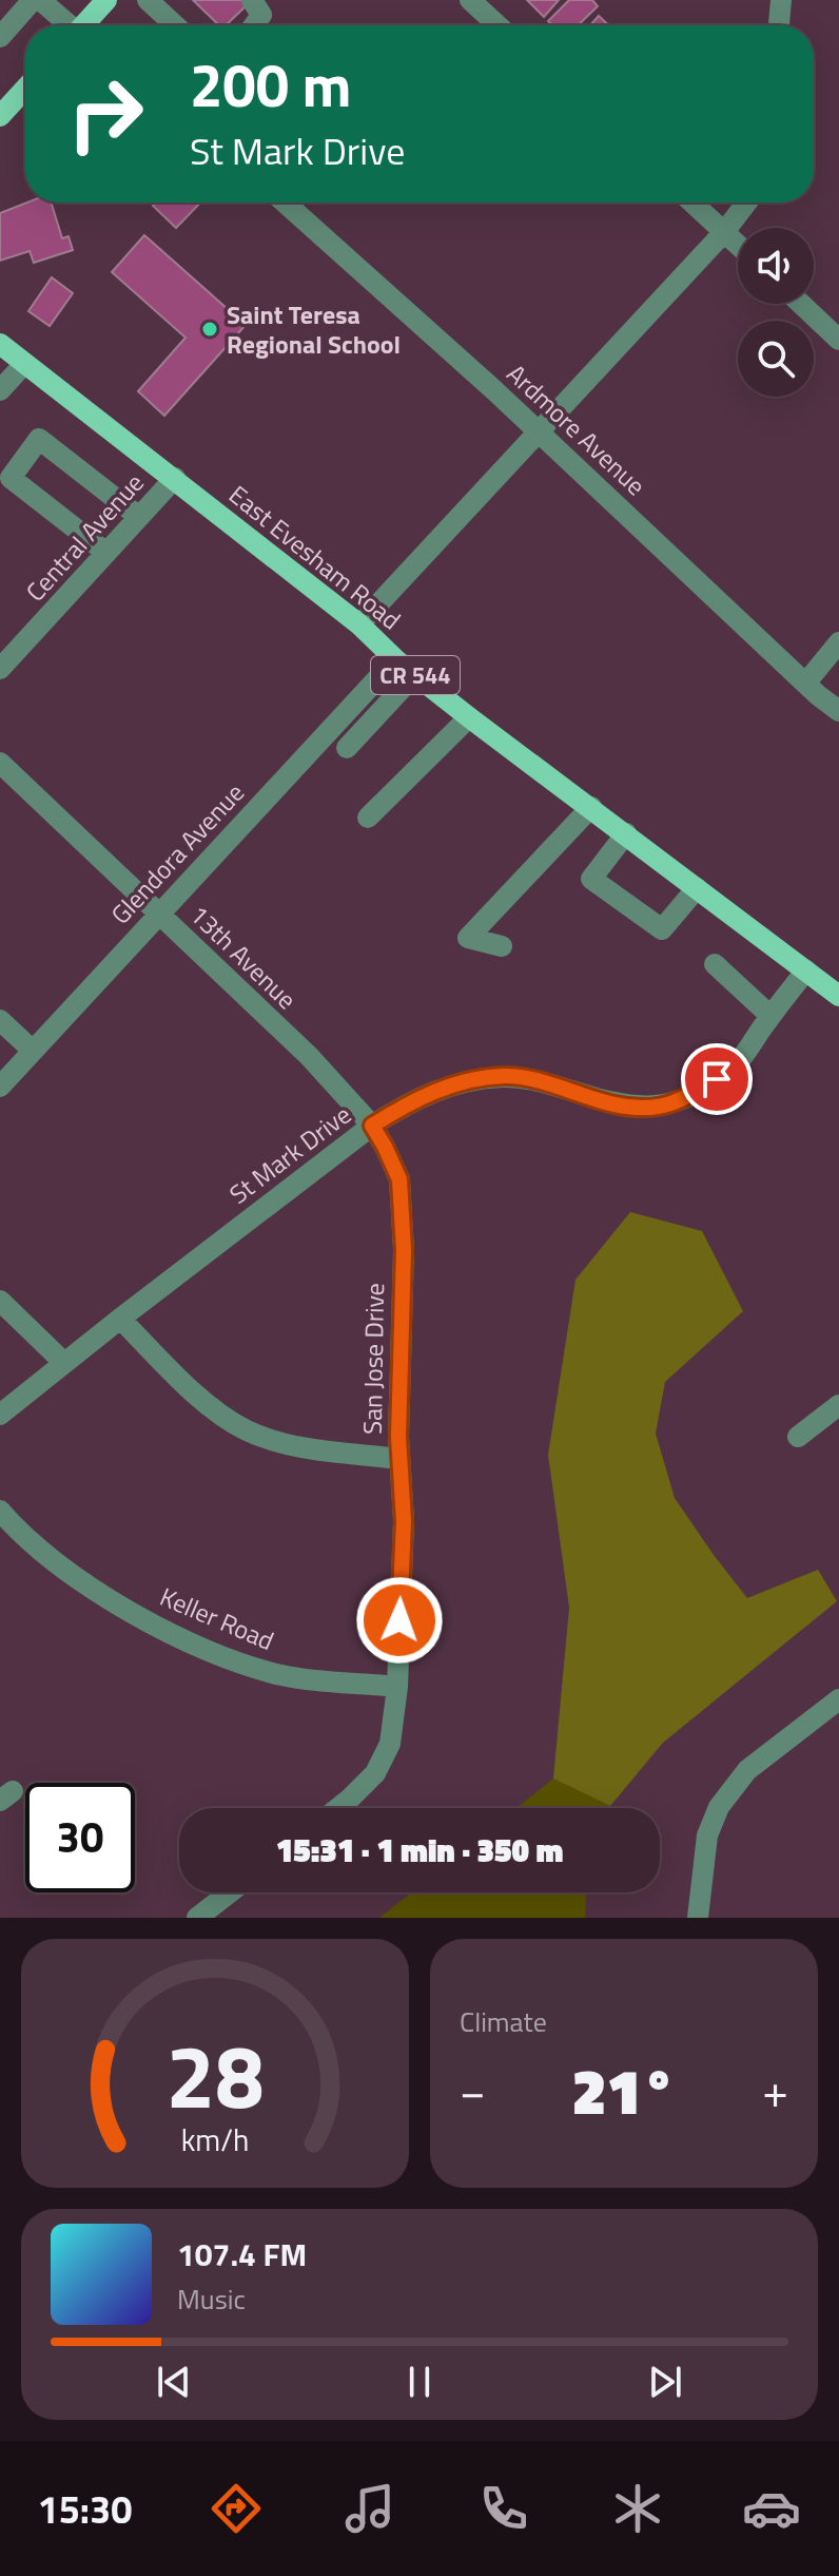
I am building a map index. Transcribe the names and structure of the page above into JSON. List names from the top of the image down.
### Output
{
  "streets": {
    "main road": ["East Evesham Road", "CR 544"],
    "street": [
      "Ardmore Avenue",
      "Central Avenue",
      "Glendora Avenue",
      "13th Avenue",
      "St Mark Drive",
      "San Jose Drive",
      "Keller Road"
    ]
  },
  "crossings": [
    ["Central Avenue", "East Evesham Road"],
    ["East Evesham Road", "Glendora Avenue"],
    ["East Evesham Road", "St Mark Drive"],
    ["Glendora Avenue", "13th Avenue"],
    ["13th Avenue", "St Mark Drive"],
    ["13th Avenue", "San Jose Drive"],
    ["St Mark Drive", "San Jose Drive"],
    ["San Jose Drive", "Keller Road"]
  ],
  "places": ["Saint Teresa Regional School"],
  "page": {
    "turn": ["200 m", "St Mark Drive"],
    "limit": "30",
    "trip": "15:31 · 1 min · 350 m",
    "tile": "Climate",
    "heat": ["−", "21°", "+"],
    "song": ["107.4 FM", "Music"],
    "tabs": "15:30",
    "gauge": ["28", "km/h"]
  }
}
